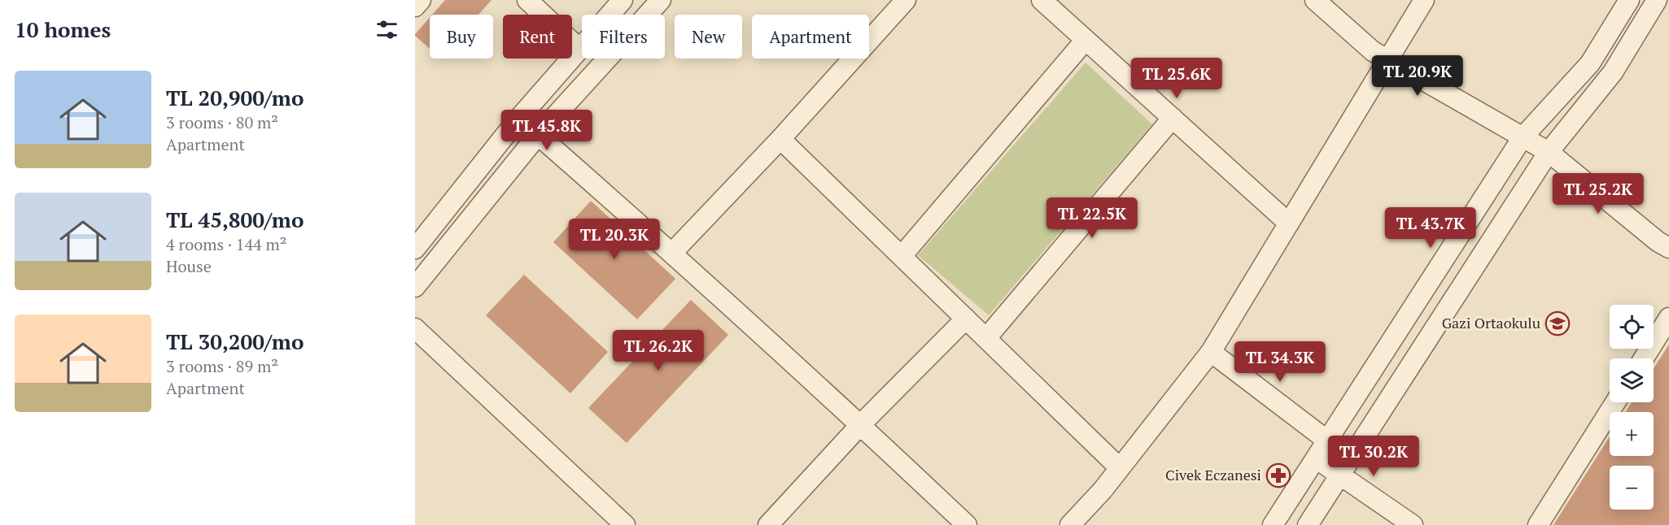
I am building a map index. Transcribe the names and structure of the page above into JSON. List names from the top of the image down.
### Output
{
  "places": {
    "school or university": ["Gazi Ortaokulu"],
    "pharmacy": ["Civek Eczanesi"]
  },
  "page": {
    "heading": "10 homes",
    "chip": [
      "Buy",
      "Rent",
      "Filters",
      "New",
      "Apartment"
    ],
    "price": [
      "TL 20.9K",
      "TL 25.6K",
      "TL 45.8K",
      "TL 25.2K",
      "TL 22.5K",
      "TL 43.7K",
      "TL 20.3K",
      "TL 26.2K",
      "TL 34.3K",
      "TL 30.2K"
    ],
    "list": [
      {
        "name": "TL 20,900/mo",
        "note": "3 rooms · 80 m² · Apartment"
      },
      {
        "name": "TL 45,800/mo",
        "note": "4 rooms · 144 m² · House"
      },
      {
        "name": "TL 30,200/mo",
        "note": "3 rooms · 89 m² · Apartment"
      }
    ],
    "map_buttons": ["+", "−"]
  }
}
